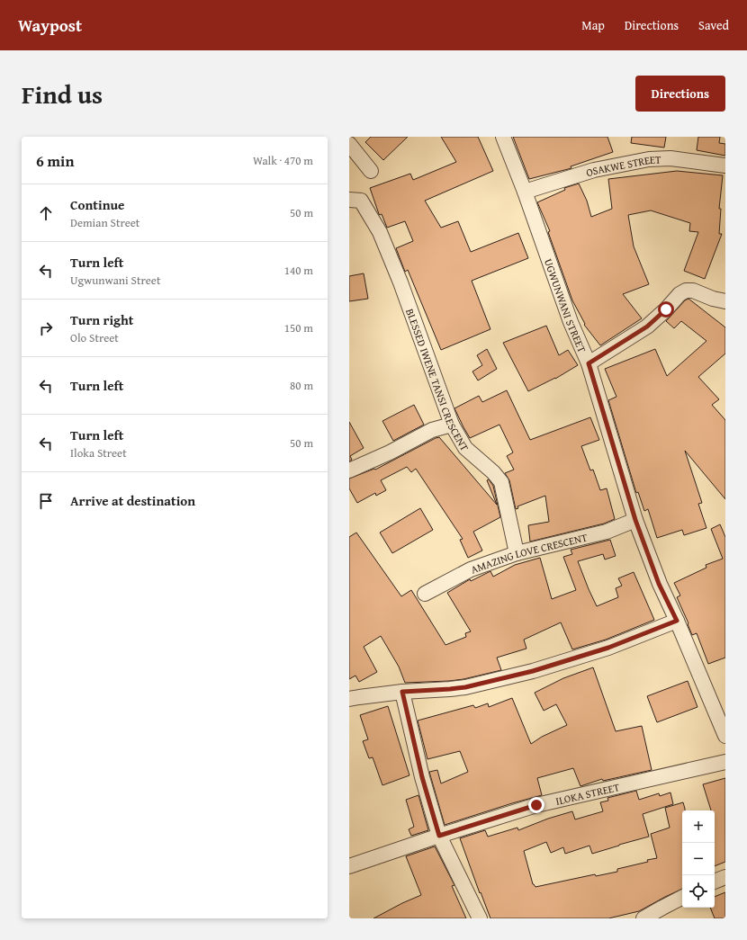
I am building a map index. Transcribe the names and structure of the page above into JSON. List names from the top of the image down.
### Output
{
  "streets": {
    "street": [
      "OSAKWE STREET",
      "UGWUNWANI STREET",
      "BLESSED IWENE TANSI CRESCENT",
      "AMAZING LOVE CRESCENT",
      "ILOKA STREET"
    ]
  },
  "crossings": [
    ["OSAKWE STREET", "UGWUNWANI STREET"],
    ["UGWUNWANI STREET", "AMAZING LOVE CRESCENT"],
    ["BLESSED IWENE TANSI CRESCENT", "AMAZING LOVE CRESCENT"]
  ],
  "page": {
    "header": "Waypost",
    "nav": ["Map", "Directions", "Saved"],
    "title": "Find us",
    "buttons": "Directions",
    "heading": ["6 min", "Walk · 470 m"],
    "list": [
      ["Continue", "Demian Street", "50 m"],
      ["Turn left", "Ugwunwani Street", "140 m"],
      ["Turn right", "Olo Street", "150 m"],
      ["Turn left", "80 m"],
      ["Turn left", "Iloka Street", "50 m"],
      "Arrive at destination"
    ],
    "map_buttons": ["+", "−"]
  }
}
